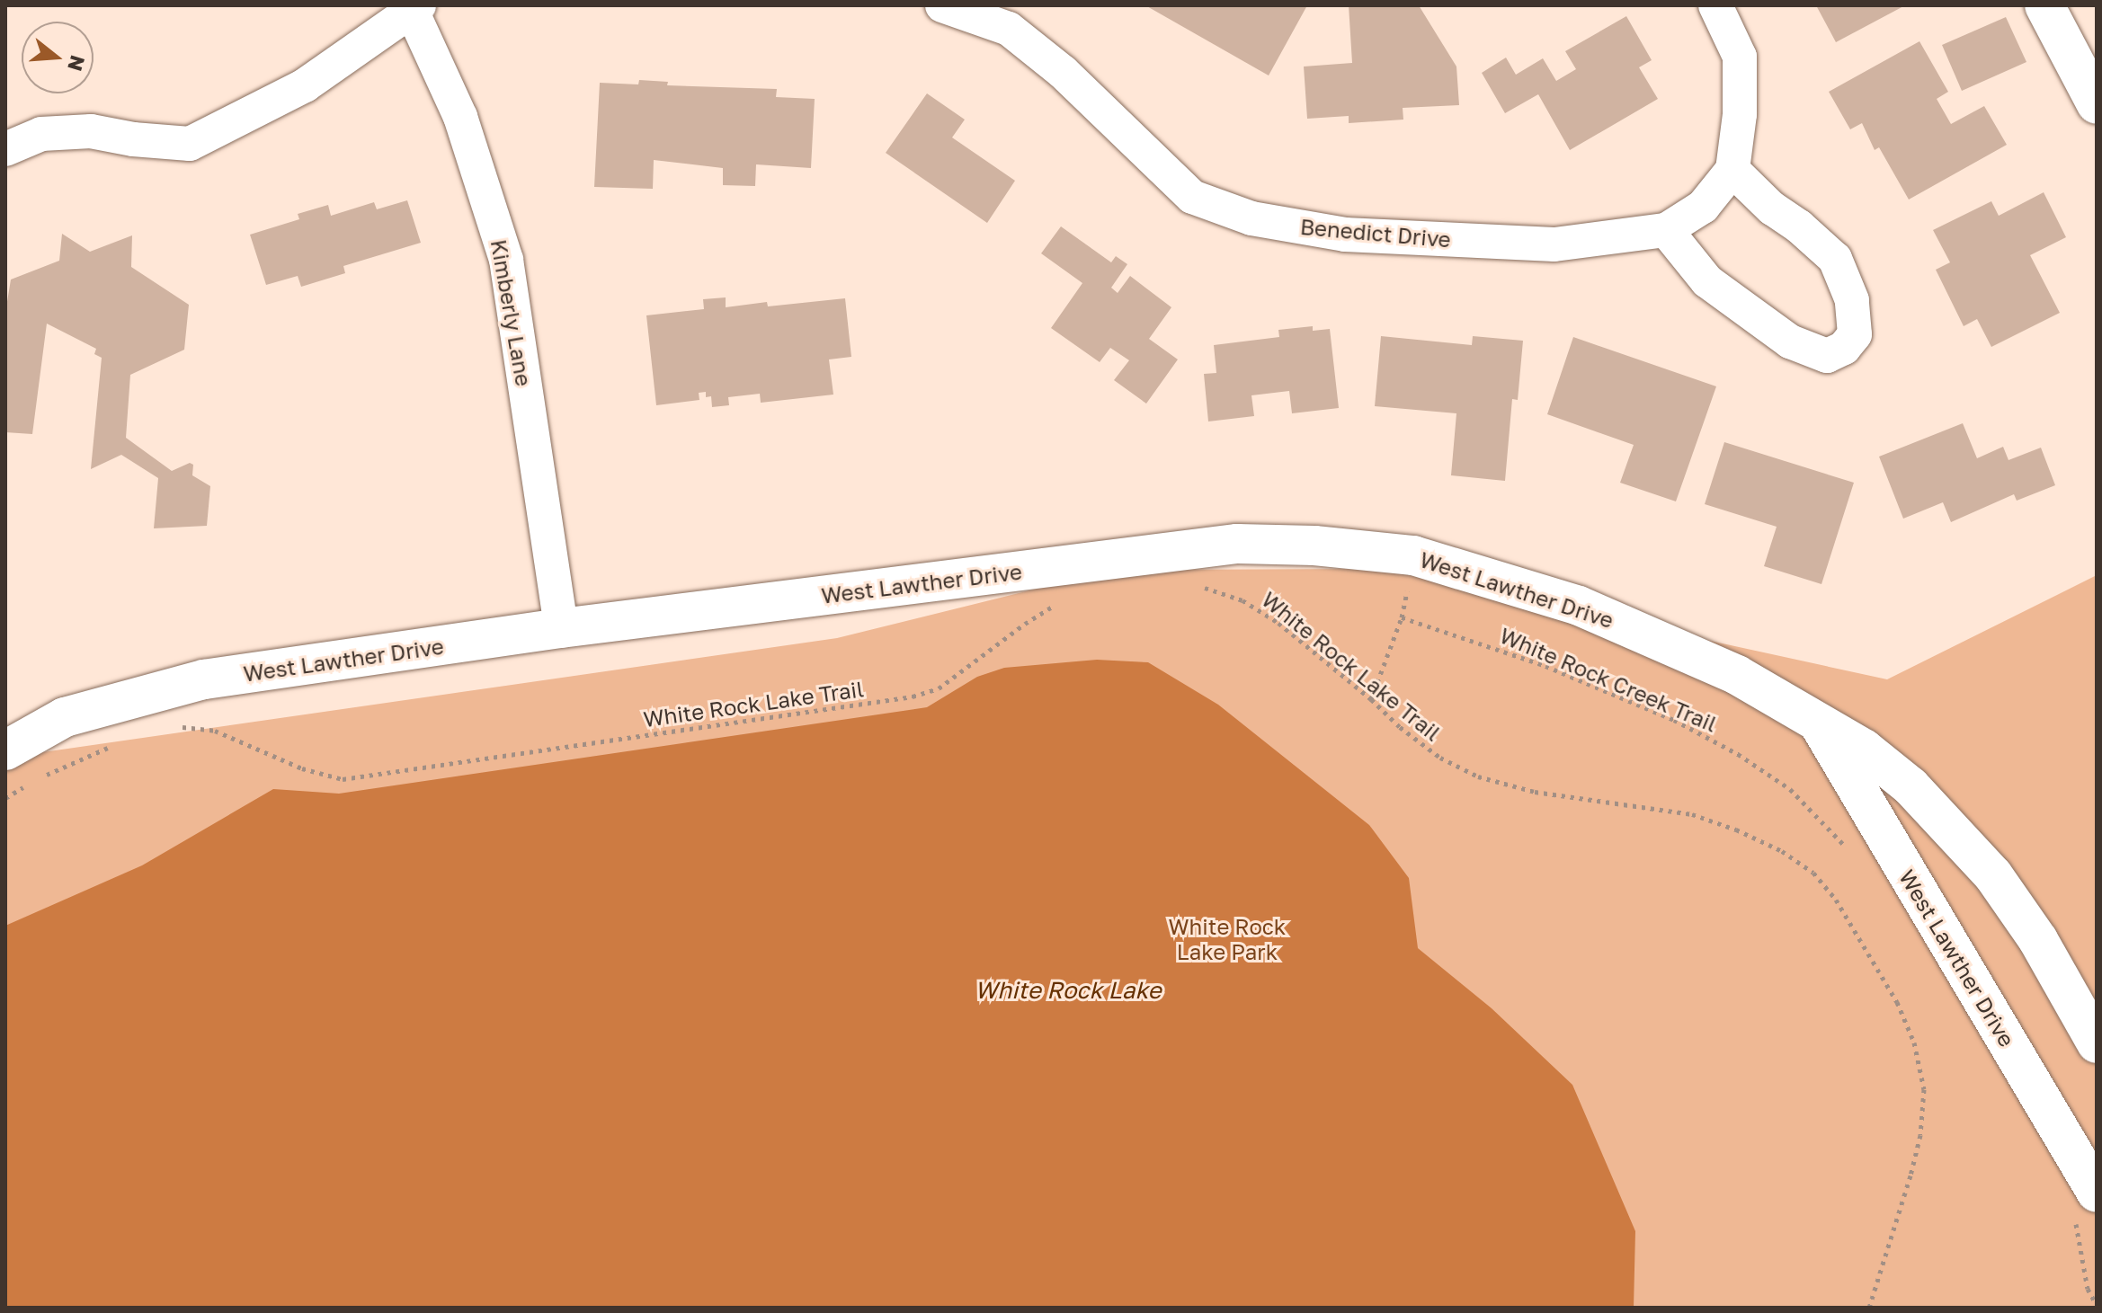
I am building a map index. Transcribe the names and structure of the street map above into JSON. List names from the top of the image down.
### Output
{
  "streets": {
    "street": ["Benedict Drive", "Kimberly Lane", "West Lawther Drive"],
    "path": ["White Rock Lake Trail", "White Rock Creek Trail"]
  },
  "crossings": [
    ["Kimberly Lane", "West Lawther Drive"],
    ["White Rock Lake Trail", "White Rock Creek Trail"]
  ],
  "water": ["White Rock Lake"],
  "parks": ["White Rock Lake Park"],
  "north": "right"
}
